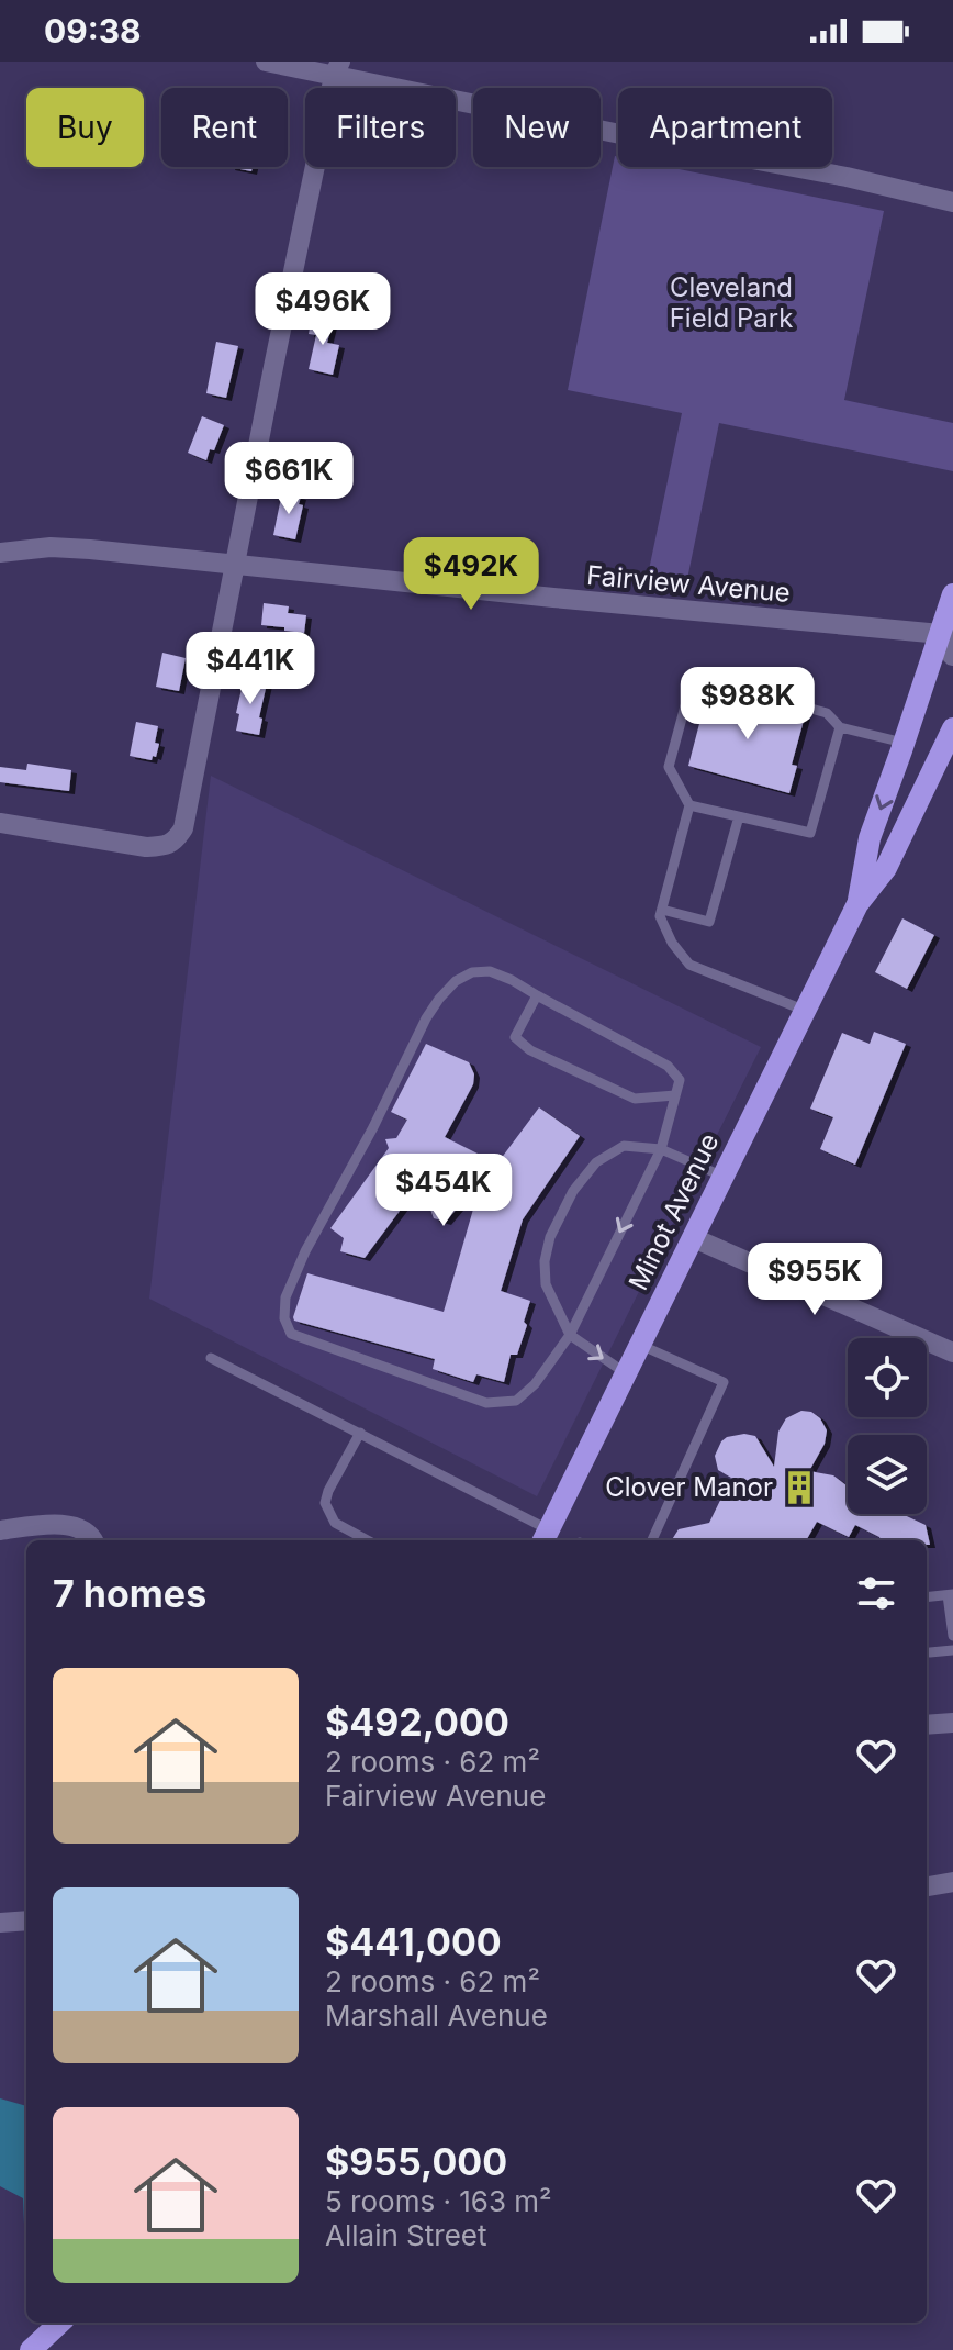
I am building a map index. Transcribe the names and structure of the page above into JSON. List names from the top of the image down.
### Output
{
  "streets": {
    "main road": ["Minot Avenue"],
    "street": ["Fairview Avenue"]
  },
  "crossings": [
    ["Fairview Avenue", "Minot Avenue"]
  ],
  "parks": ["Cleveland Field Park"],
  "places": {
    "building": ["Clover Manor"]
  },
  "page": {
    "status": "09:38",
    "chip": [
      "Buy",
      "Rent",
      "Filters",
      "New",
      "Apartment"
    ],
    "price": [
      "$496K",
      "$661K",
      "$492K",
      "$441K",
      "$988K",
      "$454K",
      "$955K"
    ],
    "heading": "7 homes",
    "list": [
      {
        "name": "$492,000",
        "note": "2 rooms · 62 m² · Fairview Avenue"
      },
      {
        "name": "$441,000",
        "note": "2 rooms · 62 m² · Marshall Avenue"
      },
      {
        "name": "$955,000",
        "note": "5 rooms · 163 m² · Allain Street"
      }
    ]
  }
}
